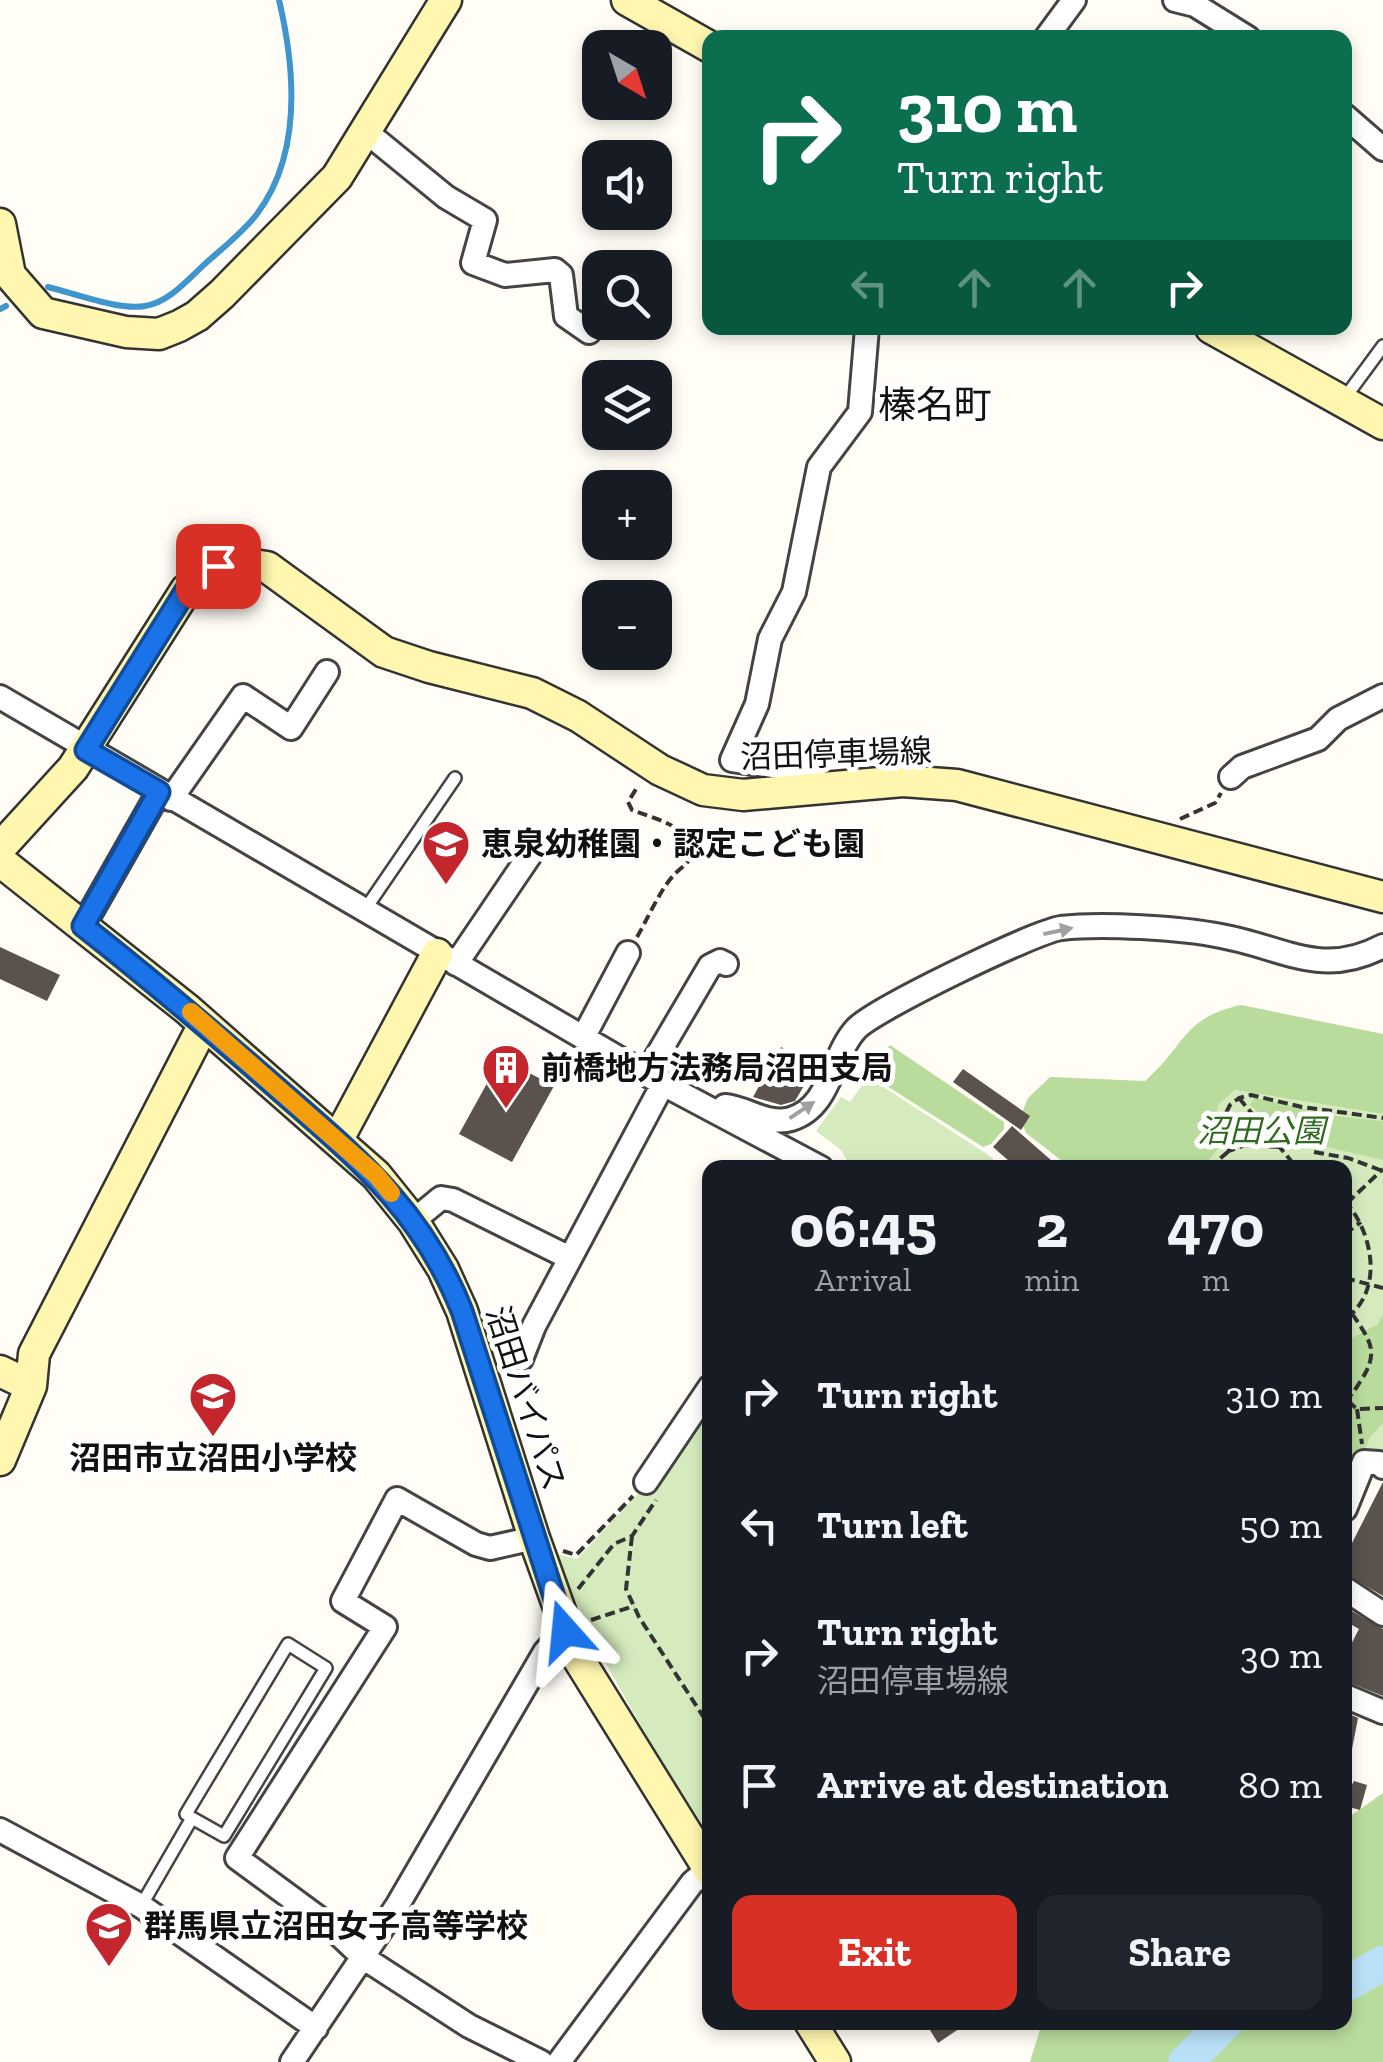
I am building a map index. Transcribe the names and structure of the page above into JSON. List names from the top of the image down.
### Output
{
  "streets": {
    "street": ["沼田停車場線", "沼田バイパス"]
  },
  "districts": ["榛名町"],
  "parks": ["沼田公園"],
  "places": {
    "school or university": ["恵泉幼稚園・認定こども園", "沼田市立沼田小学校", "群馬県立沼田女子高等学校"],
    "building": ["前橋地方法務局沼田支局"]
  },
  "north": "bottom right",
  "page": {
    "map_buttons": ["+", "−"],
    "turn": ["310 m", "Turn right"],
    "eta": [
      "06:45",
      "Arrival",
      "2",
      "min",
      "470",
      "m"
    ],
    "list": [
      {
        "name": "Turn right",
        "value": "310 m"
      },
      {
        "name": "Turn left",
        "value": "50 m"
      },
      {
        "name": "Turn right",
        "note": "沼田停車場線",
        "value": "30 m"
      },
      {
        "name": "Arrive at destination",
        "value": "80 m"
      }
    ],
    "buttons": ["Exit", "Share"]
  }
}
